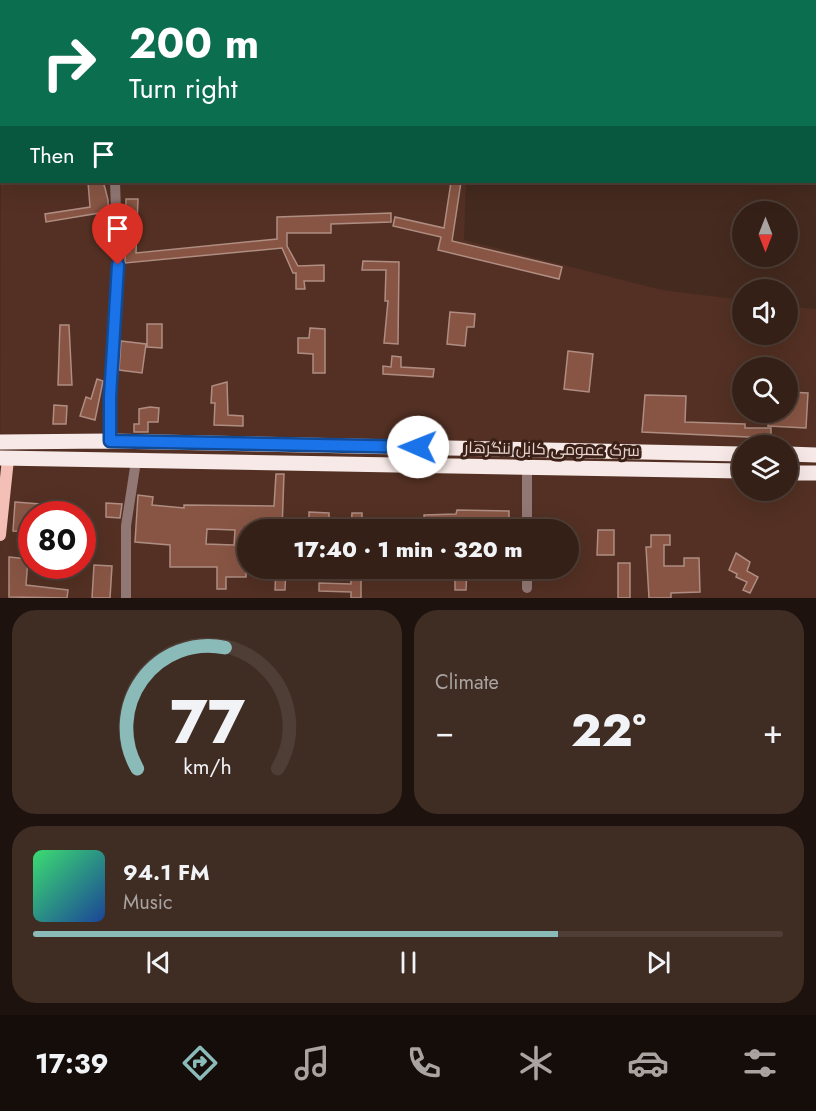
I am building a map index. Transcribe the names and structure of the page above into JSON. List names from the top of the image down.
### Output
{
  "streets": {
    "highway": ["سرک عمومی کابل ننگرهار"]
  },
  "north": "bottom",
  "page": {
    "turn": ["200 m", "Turn right"],
    "then": "Then",
    "limit": "80",
    "trip": "17:40 · 1 min · 320 m",
    "tile": "Climate",
    "heat": ["−", "22°", "+"],
    "song": ["94.1 FM", "Music"],
    "tabs": "17:39",
    "gauge": ["77", "km/h"]
  }
}
